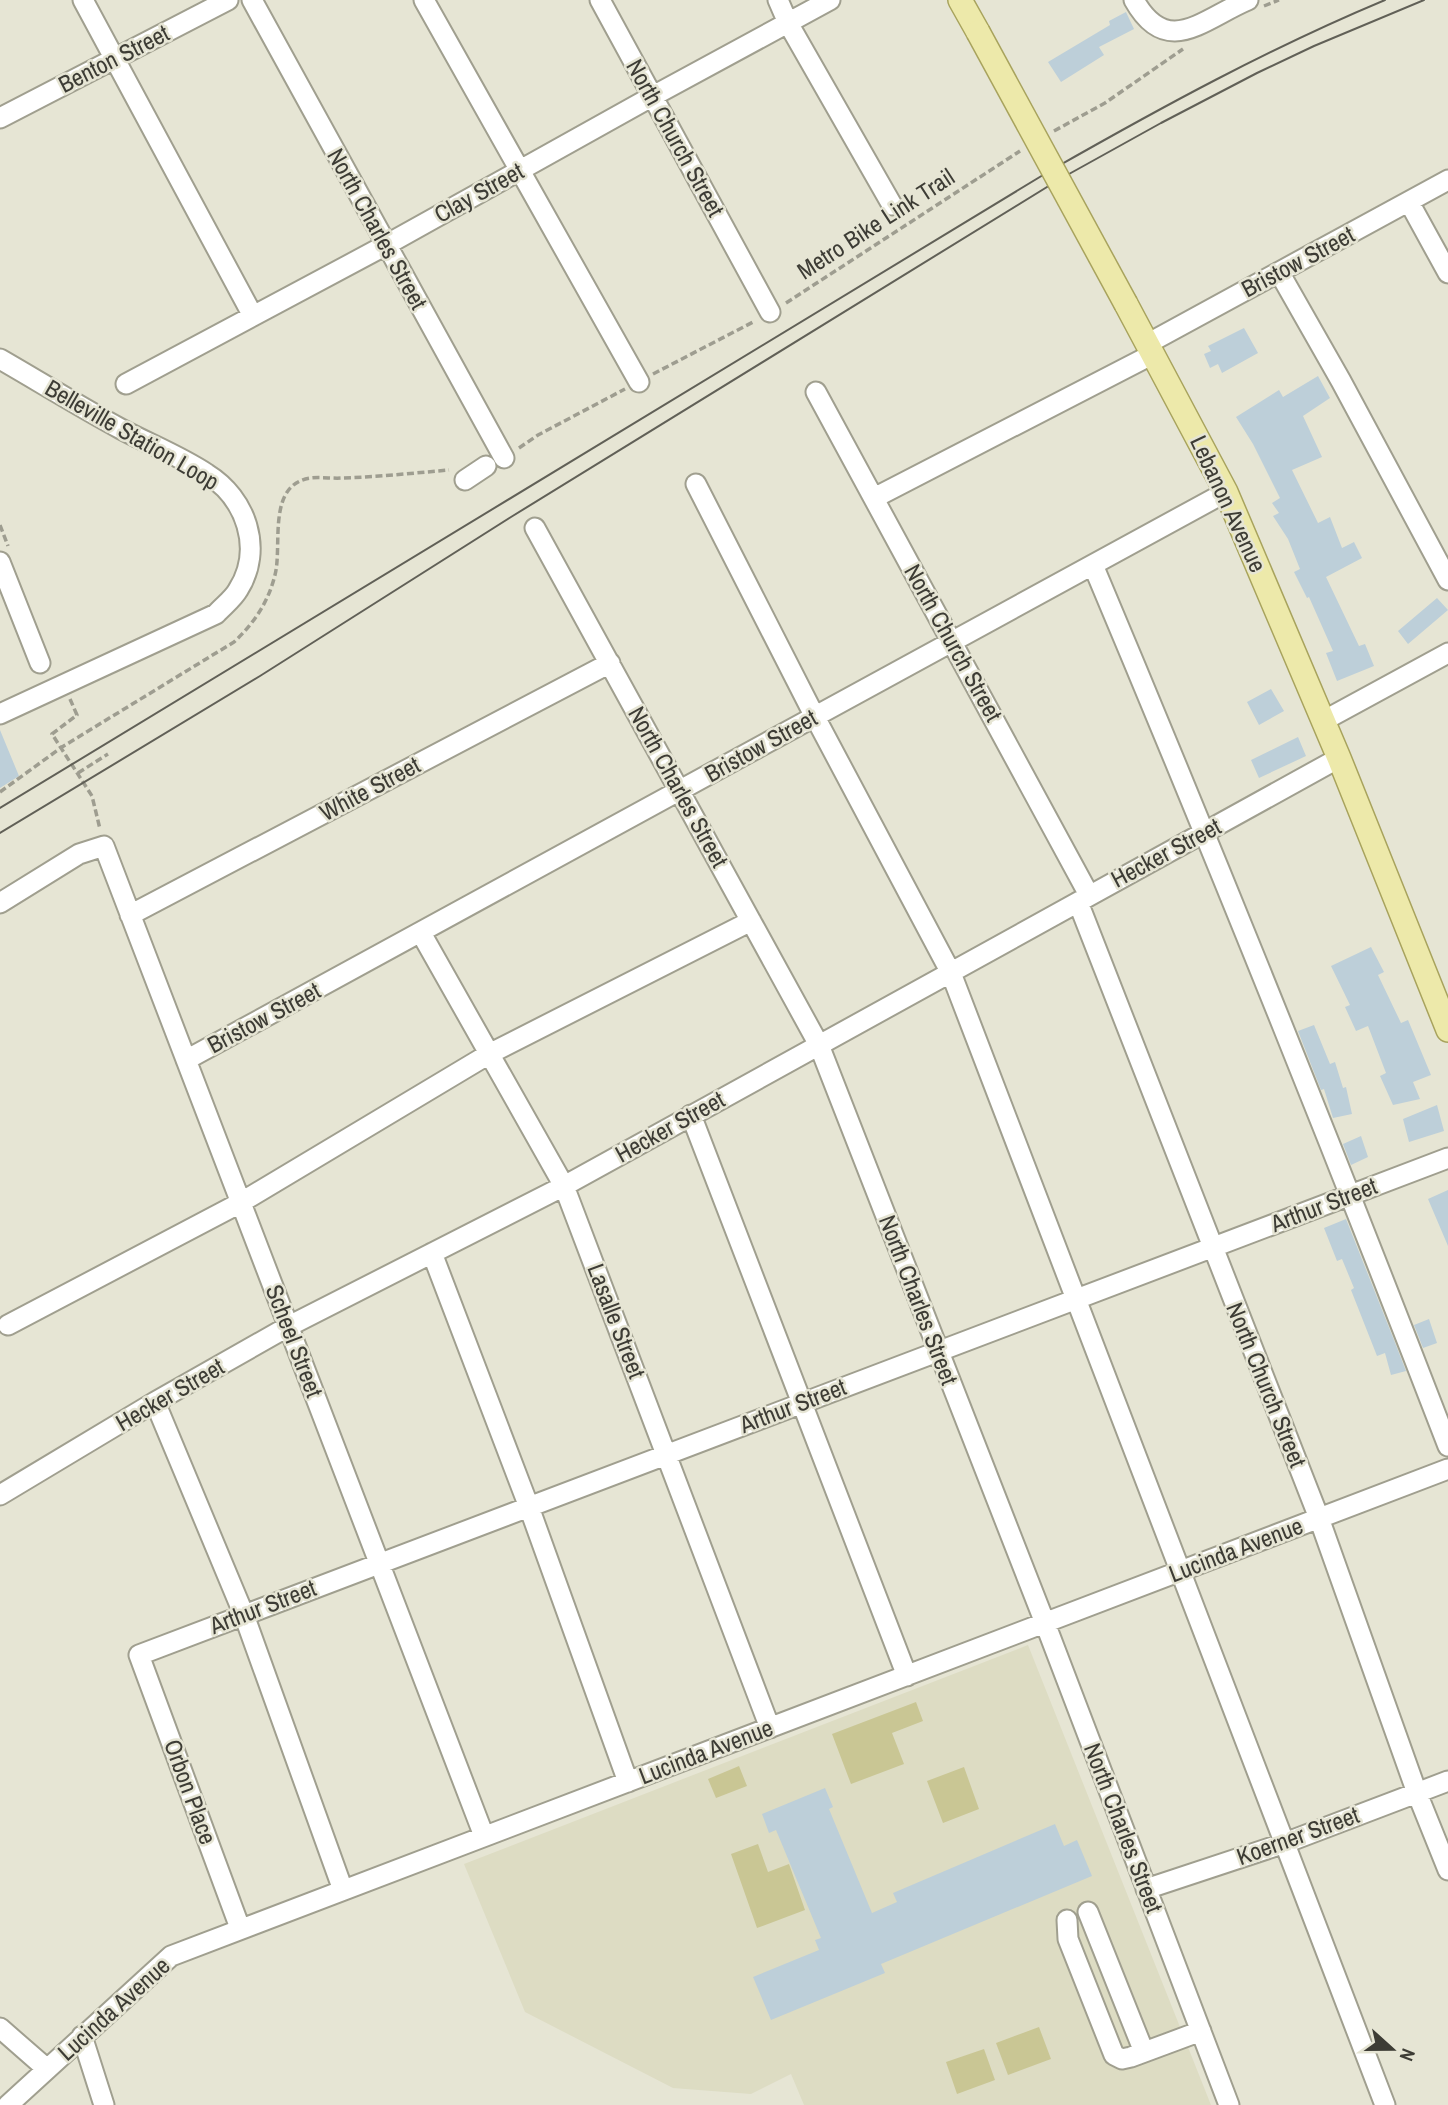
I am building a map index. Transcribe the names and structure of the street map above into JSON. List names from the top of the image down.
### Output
{
  "streets": {
    "main road": ["Lebanon Avenue"],
    "street": [
      "Benton Street",
      "North Church Street",
      "Clay Street",
      "North Charles Street",
      "Bristow Street",
      "Belleville Station Loop",
      "White Street",
      "Hecker Street",
      "Arthur Street",
      "Lasalle Street",
      "Scheel Street",
      "Lucinda Avenue",
      "Orbon Place",
      "Koerner Street"
    ],
    "path": ["Metro Bike Link Trail"]
  },
  "crossings": [
    ["North Church Street", "Clay Street"],
    ["North Church Street", "Metro Bike Link Trail"],
    ["North Church Street", "Bristow Street"],
    ["North Church Street", "Hecker Street"],
    ["North Church Street", "Arthur Street"],
    ["North Church Street", "Lucinda Avenue"],
    ["North Church Street", "Koerner Street"],
    ["Clay Street", "North Charles Street"],
    ["Metro Bike Link Trail", "North Charles Street"],
    ["North Charles Street", "Bristow Street"],
    ["North Charles Street", "White Street"],
    ["North Charles Street", "Hecker Street"],
    ["North Charles Street", "Arthur Street"],
    ["North Charles Street", "Lucinda Avenue"],
    ["North Charles Street", "Koerner Street"],
    ["Bristow Street", "Lebanon Avenue"],
    ["Bristow Street", "Lasalle Street"],
    ["Bristow Street", "Scheel Street"],
    ["Lebanon Avenue", "Hecker Street"],
    ["White Street", "Scheel Street"],
    ["Hecker Street", "Lasalle Street"],
    ["Hecker Street", "Scheel Street"],
    ["Arthur Street", "Lasalle Street"],
    ["Arthur Street", "Scheel Street"],
    ["Arthur Street", "Orbon Place"],
    ["Lasalle Street", "Lucinda Avenue"],
    ["Scheel Street", "Lucinda Avenue"],
    ["Lucinda Avenue", "Orbon Place"]
  ],
  "north": "right"
}
